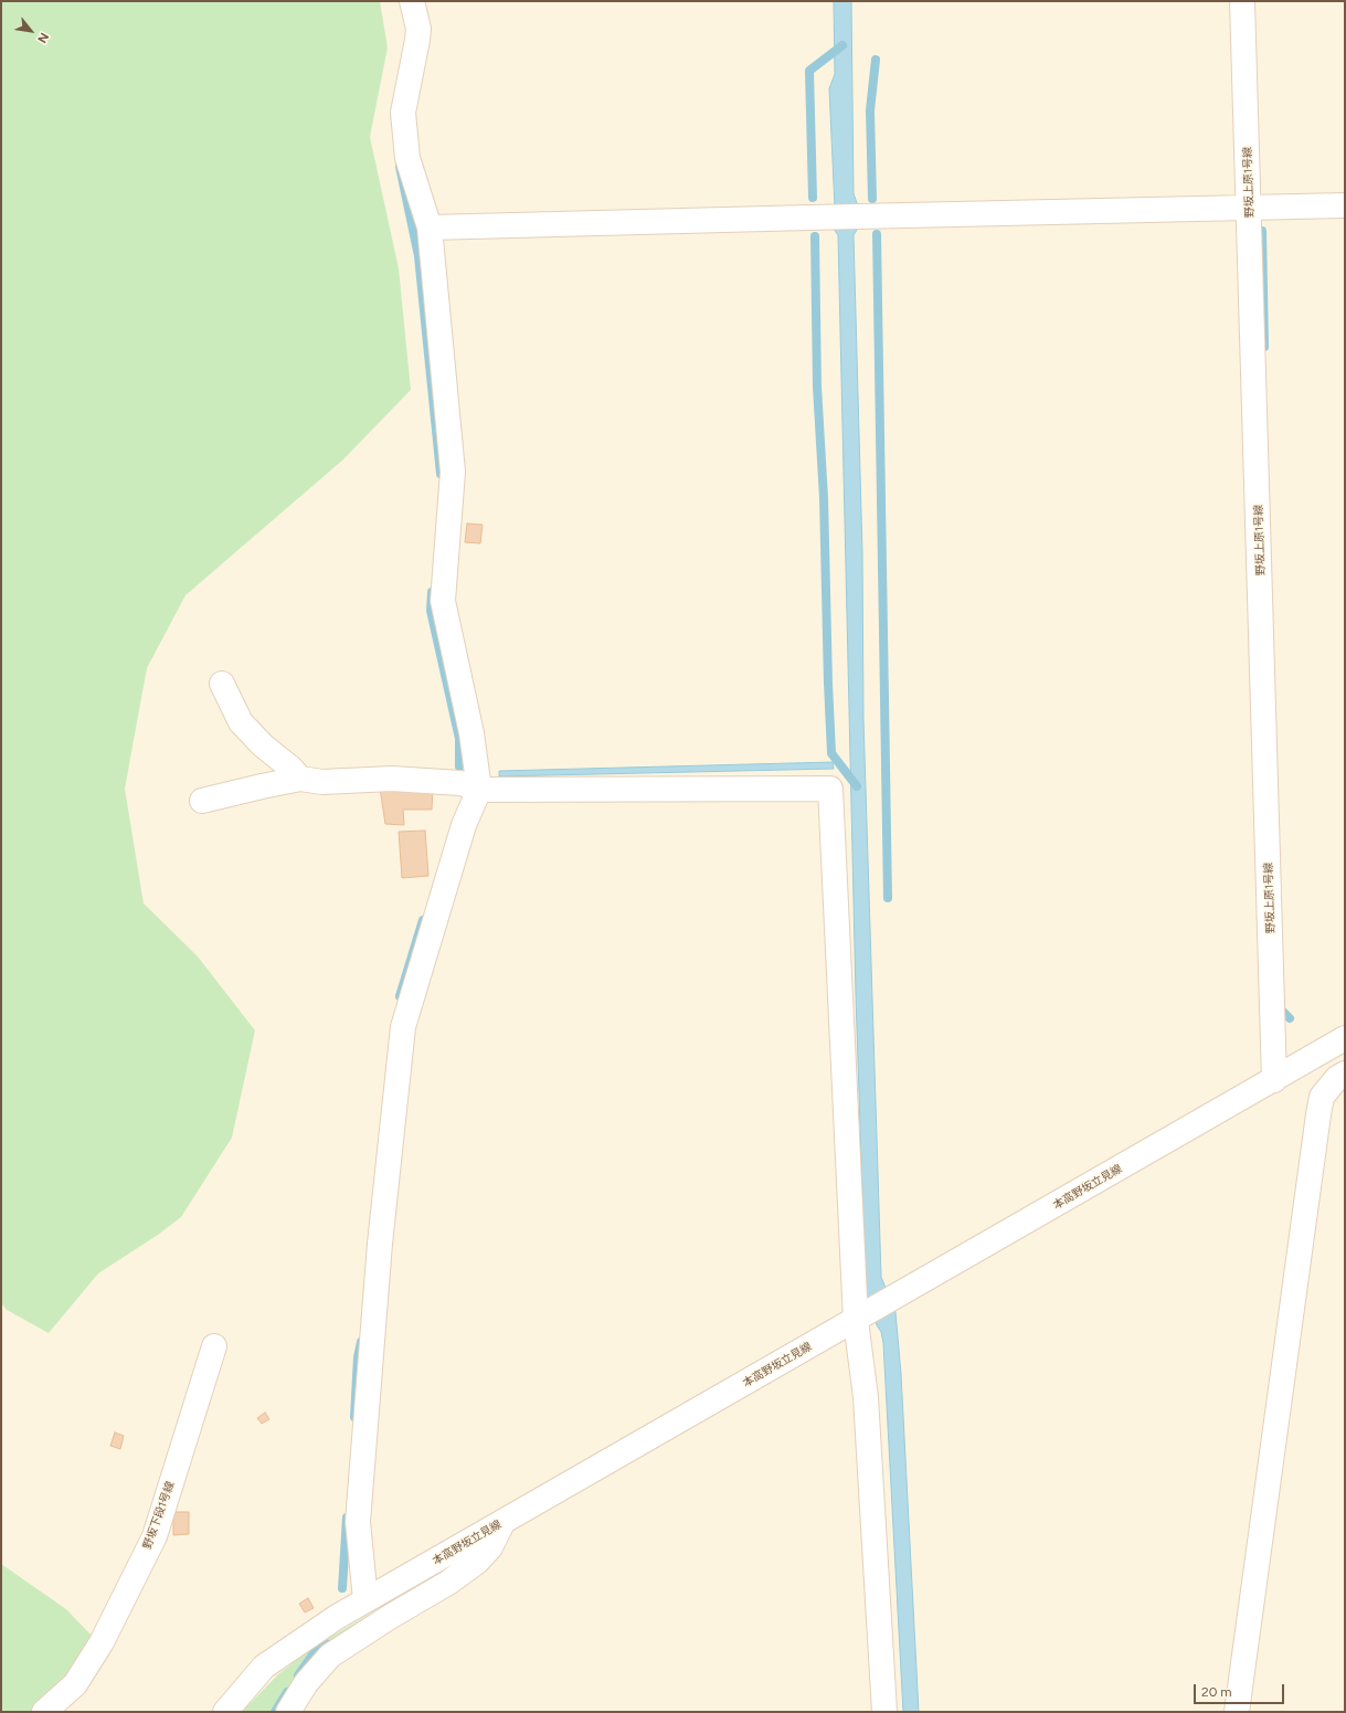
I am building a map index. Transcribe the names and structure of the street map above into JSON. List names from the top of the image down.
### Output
{
  "streets": {
    "street": ["野坂上原1号線", "本高野坂立見線", "野坂下段1号線"]
  },
  "crossings": [
    ["野坂上原1号線", "本高野坂立見線"]
  ],
  "scale_bar": "20 m",
  "north": "bottom right"
}
